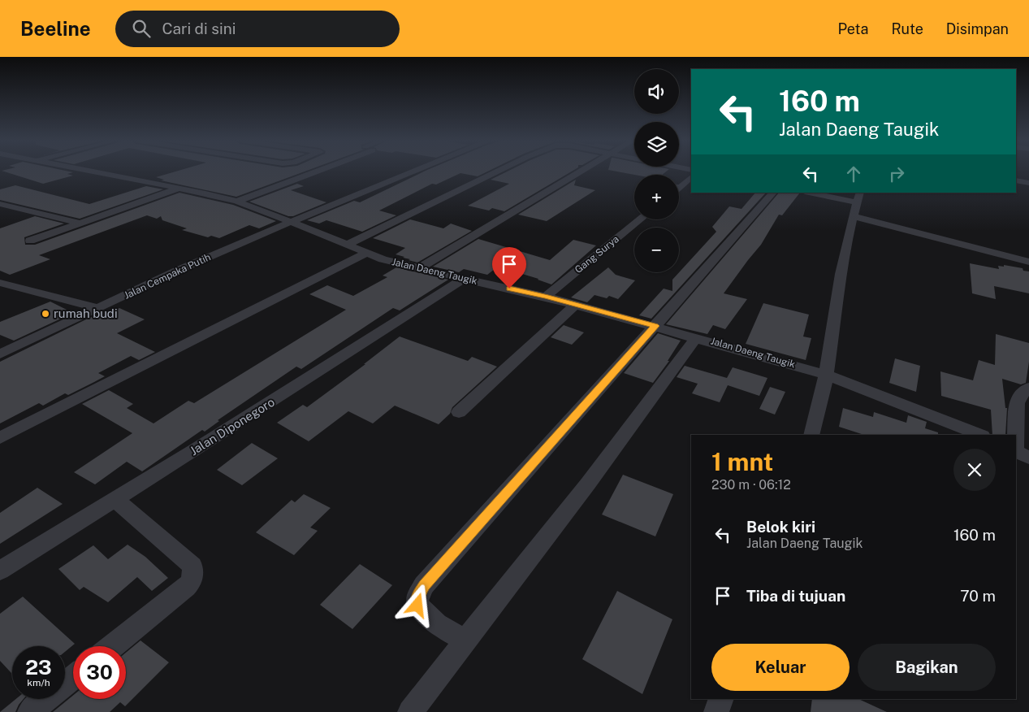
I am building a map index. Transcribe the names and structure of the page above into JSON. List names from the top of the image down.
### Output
{
  "streets": {
    "street": [
      "Gang Surya",
      "Jalan Daeng Taugik",
      "Jalan Cempaka Putih",
      "Jalan Diponegoro"
    ]
  },
  "crossings": [
    ["Gang Surya", "Jalan Daeng Taugik"],
    ["Jalan Daeng Taugik", "Jalan Cempaka Putih"],
    ["Jalan Daeng Taugik", "Jalan Diponegoro"]
  ],
  "places": ["rumah budi"],
  "page": {
    "header": "Beeline",
    "search": "Cari di sini",
    "nav": ["Peta", "Rute", "Disimpan"],
    "map_buttons": ["+", "−"],
    "turn": ["160 m", "Jalan Daeng Taugik"],
    "heading": ["1 mnt", "230 m · 06:12"],
    "list": [
      {
        "name": "Belok kiri",
        "note": "Jalan Daeng Taugik",
        "value": "160 m"
      },
      {
        "name": "Tiba di tujuan",
        "value": "70 m"
      }
    ],
    "buttons": ["Keluar", "Bagikan"],
    "speed": "23 km/h",
    "limit": "30"
  }
}
